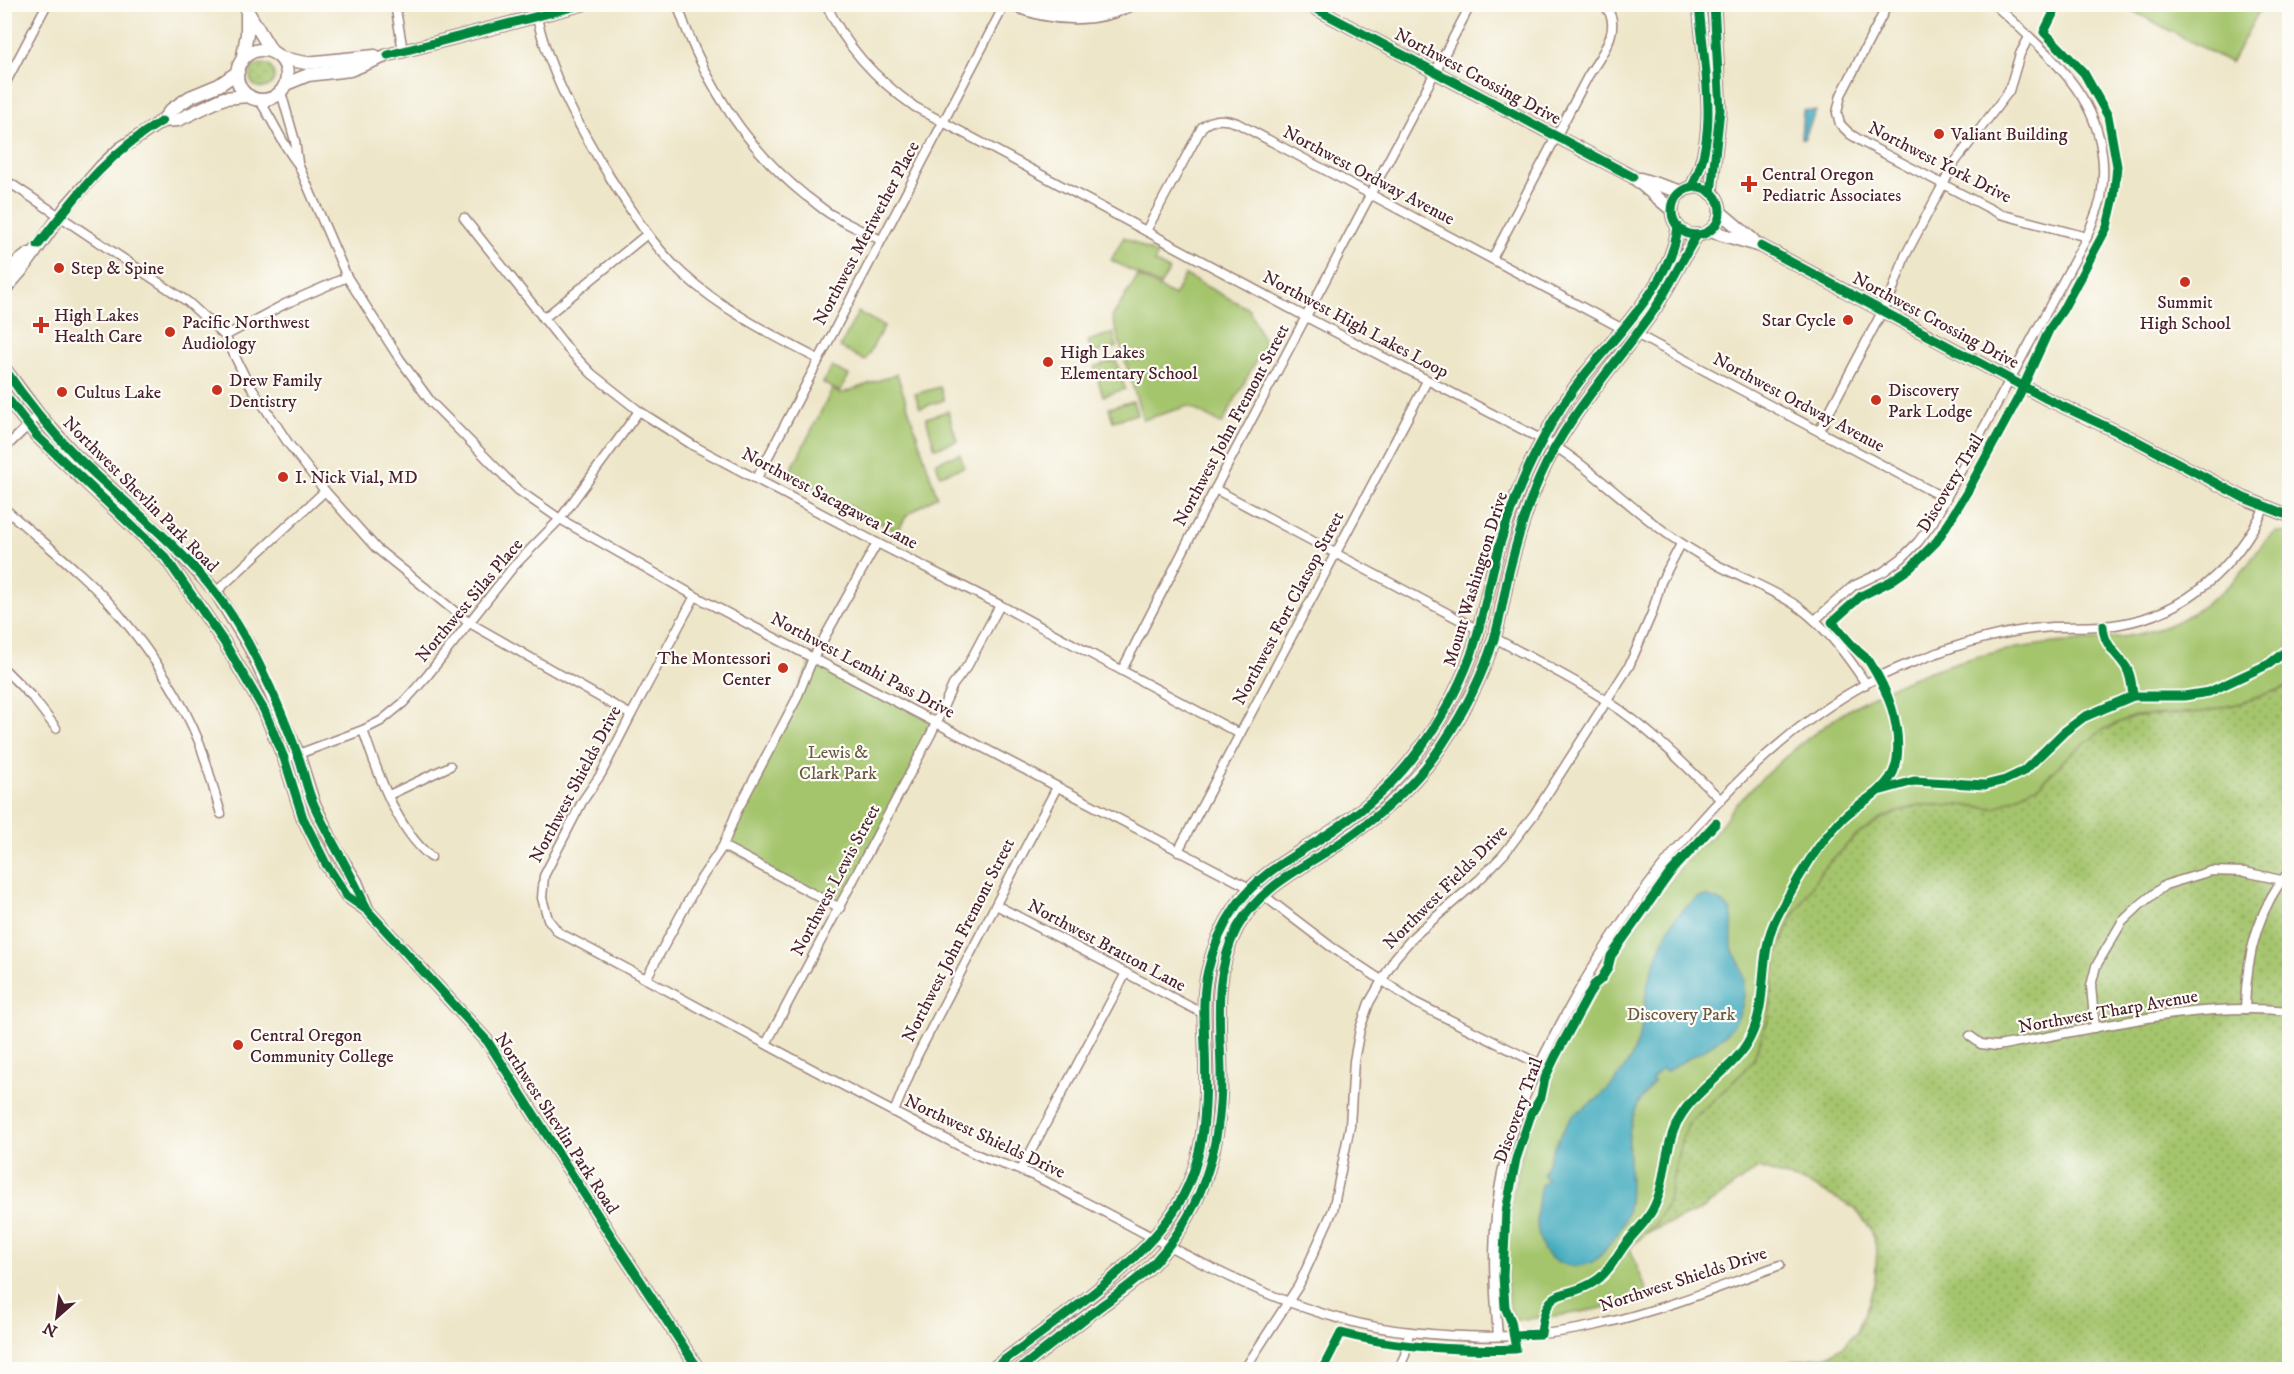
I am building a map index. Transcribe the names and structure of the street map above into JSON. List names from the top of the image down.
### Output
{
  "streets": {
    "main road": ["Northwest Crossing Drive", "Northwest Shevlin Park Road", "Mount Washington Drive"],
    "street": [
      "Northwest York Drive",
      "Northwest Ordway Avenue",
      "Northwest Meriwether Place",
      "Northwest High Lakes Loop",
      "Northwest John Fremont Street",
      "Northwest Sacagawea Lane",
      "Northwest Silas Place",
      "Northwest Fort Clatsop Street",
      "Northwest Lemhi Pass Drive",
      "Northwest Shields Drive",
      "Northwest Lewis Street",
      "Northwest Fields Drive",
      "Northwest Bratton Lane",
      "Northwest Tharp Avenue"
    ],
    "cycle path": ["Discovery Trail"]
  },
  "crossings": [
    ["Northwest Crossing Drive", "Northwest John Fremont Street"],
    ["Northwest Crossing Drive", "Mount Washington Drive"],
    ["Northwest Ordway Avenue", "Northwest High Lakes Loop"],
    ["Northwest Ordway Avenue", "Northwest John Fremont Street"],
    ["Northwest Ordway Avenue", "Mount Washington Drive"],
    ["Northwest Meriwether Place", "Northwest High Lakes Loop"],
    ["Northwest Meriwether Place", "Northwest Sacagawea Lane"],
    ["Northwest High Lakes Loop", "Northwest John Fremont Street"],
    ["Northwest High Lakes Loop", "Mount Washington Drive"],
    ["Northwest High Lakes Loop", "Northwest Fort Clatsop Street"],
    ["Northwest High Lakes Loop", "Northwest Fields Drive"],
    ["Northwest John Fremont Street", "Northwest Sacagawea Lane"],
    ["Northwest John Fremont Street", "Northwest Lemhi Pass Drive"],
    ["Northwest John Fremont Street", "Northwest Shields Drive"],
    ["Northwest John Fremont Street", "Northwest Bratton Lane"],
    ["Northwest Shevlin Park Road", "Northwest Silas Place"],
    ["Northwest Sacagawea Lane", "Northwest Silas Place"],
    ["Northwest Sacagawea Lane", "Northwest Fort Clatsop Street"],
    ["Northwest Sacagawea Lane", "Northwest Lewis Street"],
    ["Mount Washington Drive", "Northwest Lemhi Pass Drive"],
    ["Mount Washington Drive", "Northwest Shields Drive"],
    ["Mount Washington Drive", "Northwest Bratton Lane"],
    ["Northwest Silas Place", "Northwest Lemhi Pass Drive"],
    ["Northwest Fort Clatsop Street", "Northwest Lemhi Pass Drive"],
    ["Northwest Lemhi Pass Drive", "Northwest Shields Drive"],
    ["Northwest Lemhi Pass Drive", "Northwest Lewis Street"],
    ["Northwest Lemhi Pass Drive", "Northwest Fields Drive"],
    ["Northwest Shields Drive", "Northwest Lewis Street"],
    ["Northwest Shields Drive", "Northwest Fields Drive"]
  ],
  "parks": ["Lewis & Clark Park", "Discovery Park"],
  "places": {
    "other": [
      "Valiant Building",
      "Step & Spine",
      "Summit High School",
      "Star Cycle",
      "Pacific Northwest Audiology",
      "High Lakes Elementary School",
      "Drew Family Dentistry",
      "Cultus Lake",
      "Discovery Park Lodge",
      "I. Nick Vial, MD",
      "The Montessori Center",
      "Central Oregon Community College"
    ],
    "health": ["Central Oregon Pediatric Associates", "High Lakes Health Care"]
  },
  "north": "bottom left"
}
